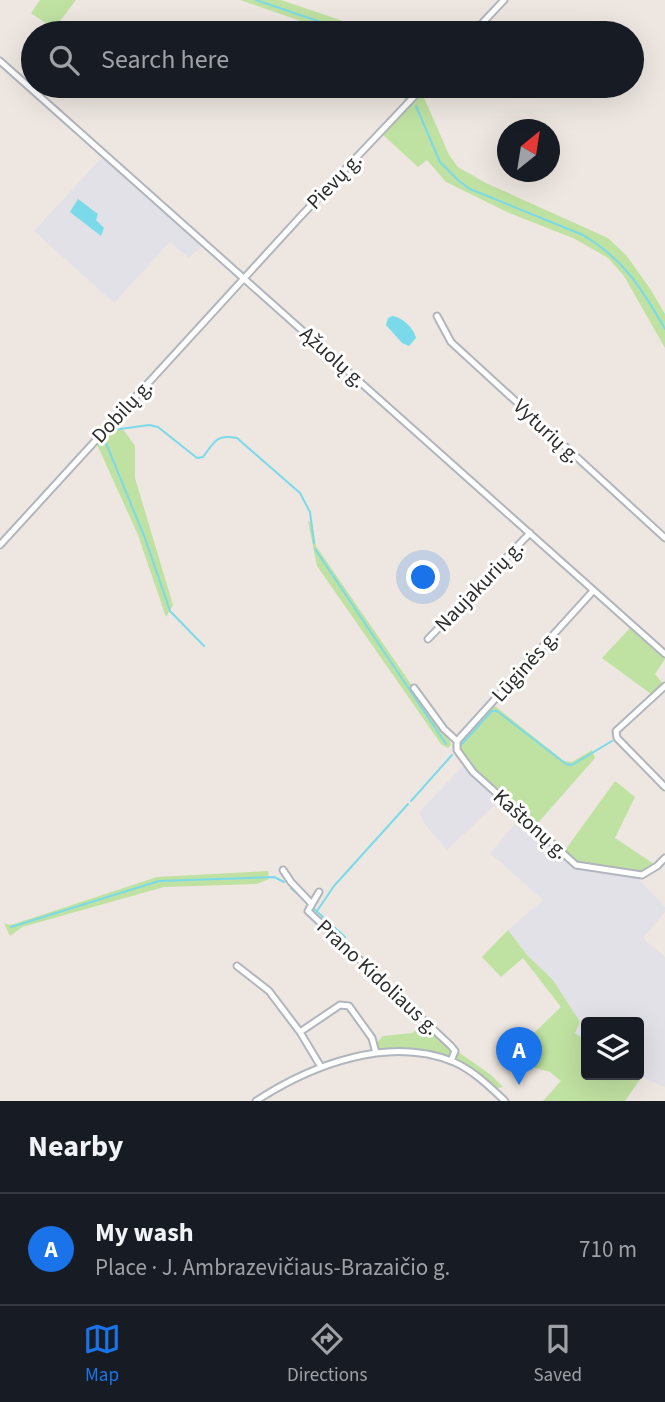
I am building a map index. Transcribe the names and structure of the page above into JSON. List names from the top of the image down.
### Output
{
  "streets": {
    "street": [
      "Pievų g.",
      "Ąžuolų g.",
      "Dobilų g.",
      "Vyturių g.",
      "Naujakurių g.",
      "Lūginės g.",
      "Kaštonų g.",
      "Prano Kidoliaus g."
    ]
  },
  "crossings": [
    ["Pievų g.", "Ąžuolų g."],
    ["Pievų g.", "Dobilų g."],
    ["Ąžuolų g.", "Dobilų g."],
    ["Ąžuolų g.", "Naujakurių g."],
    ["Ąžuolų g.", "Lūginės g."],
    ["Lūginės g.", "Kaštonų g."]
  ],
  "north": "top right",
  "page": {
    "search": "Search here",
    "pins": "A",
    "heading": "Nearby",
    "list": [
      {
        "mark": "A",
        "name": "My wash",
        "note": "Place · J. Ambrazevičiaus-Brazaičio g.",
        "value": "710 m"
      }
    ],
    "nav": ["Map", "Directions", "Saved"]
  }
}
